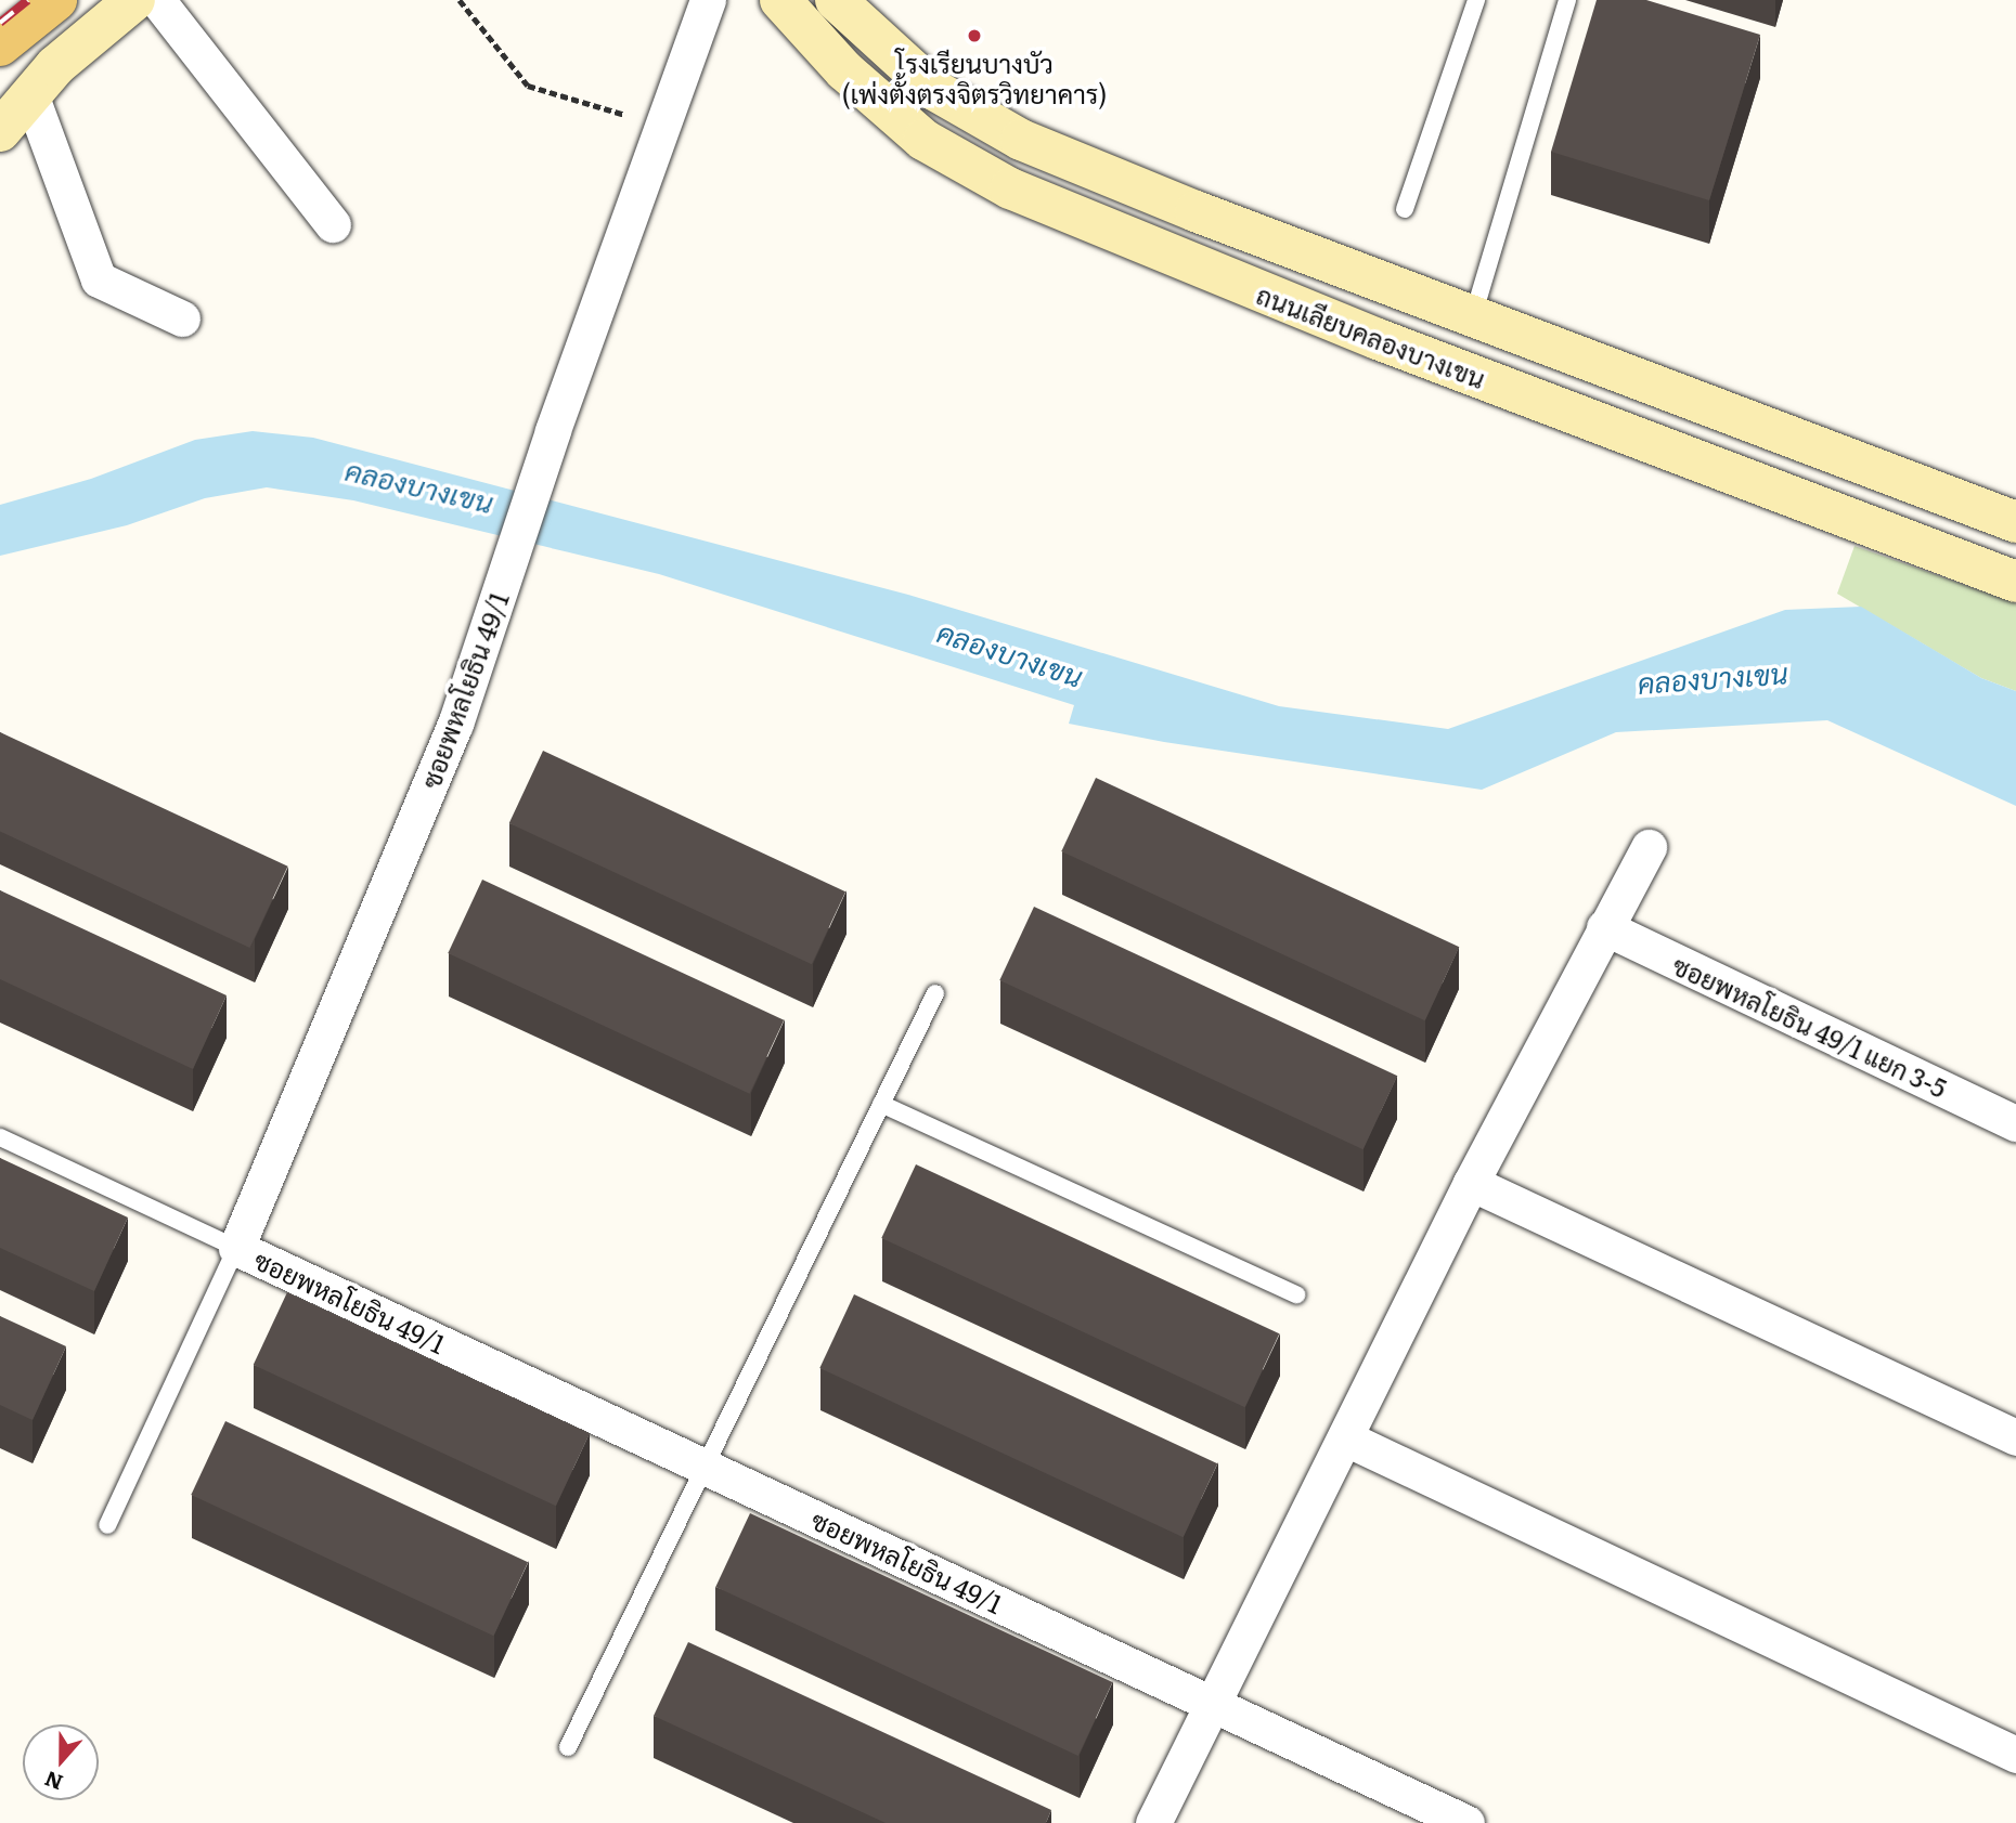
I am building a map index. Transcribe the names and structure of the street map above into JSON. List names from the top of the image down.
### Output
{
  "streets": {
    "main road": ["ถนนเลียบคลองบางเขน"],
    "street": ["ซอยพหลโยธิน 49/1", "ซอยพหลโยธิน 49/1 แยก 3-5"]
  },
  "water": ["คลองบางเขน"],
  "places": ["โรงเรียนบางบัว (เพ่งตั้งตรงจิตรวิทยาคาร)"],
  "north": "bottom"
}
